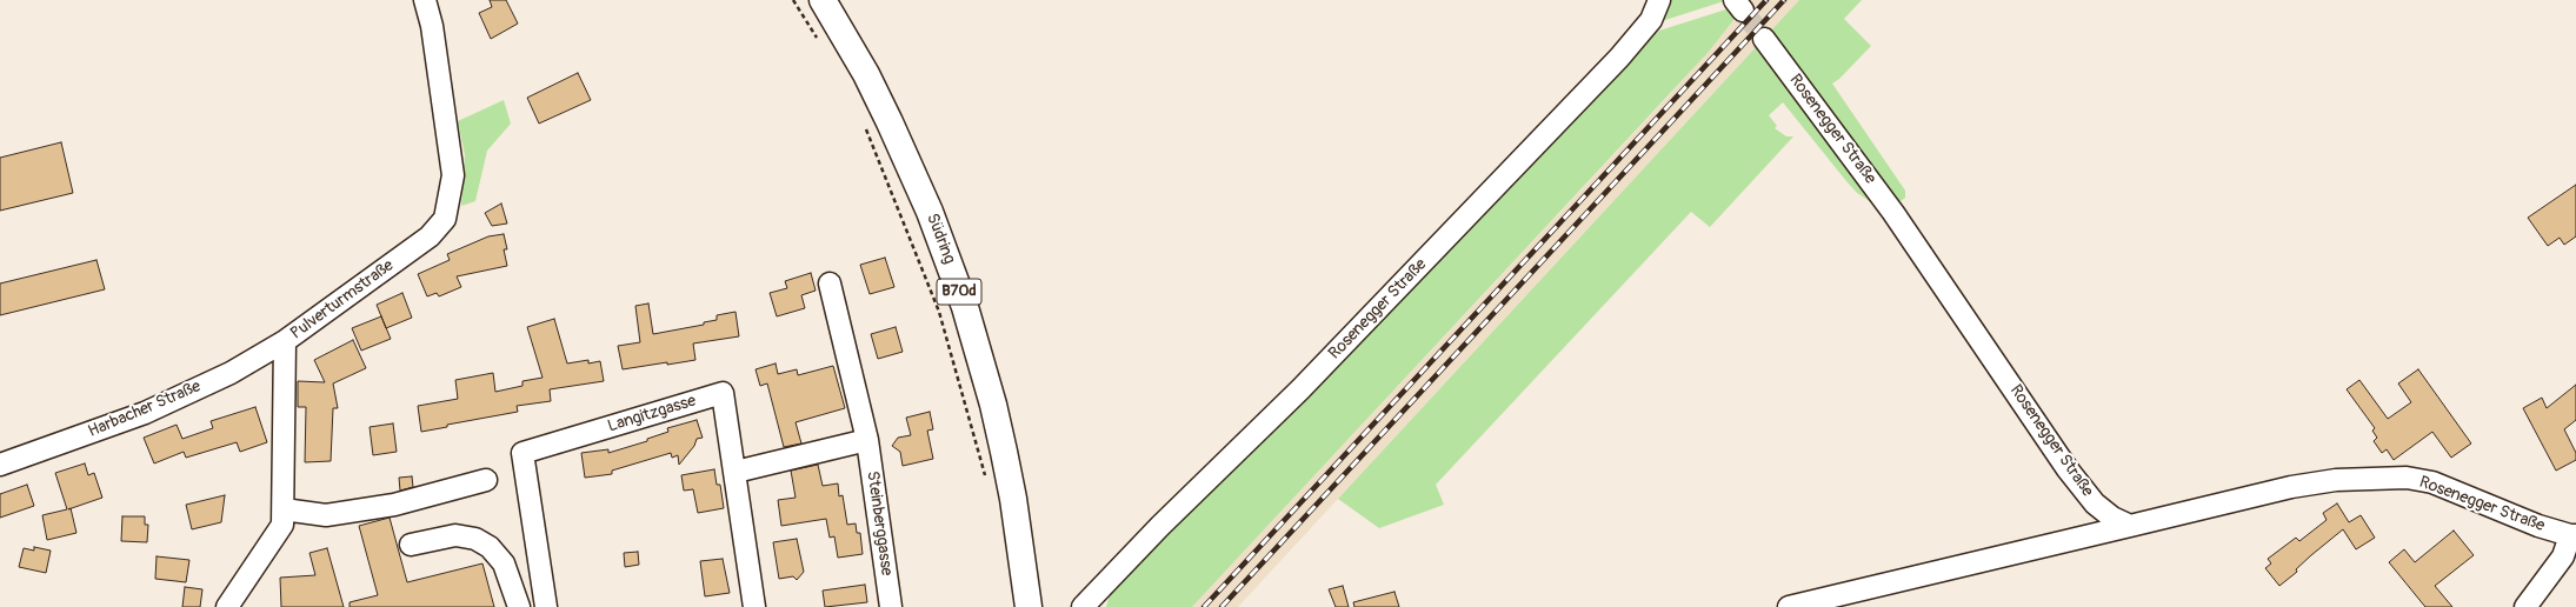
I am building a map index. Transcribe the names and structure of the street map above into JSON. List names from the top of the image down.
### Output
{
  "streets": {
    "main road": ["Südring", "B70d"],
    "street": [
      "Rosenegger Straße",
      "Pulverturmstraße",
      "Harbacher Straße",
      "Langitzgasse",
      "Steinberggasse"
    ]
  },
  "crossings": [
    ["Pulverturmstraße", "Harbacher Straße"]
  ]
}
